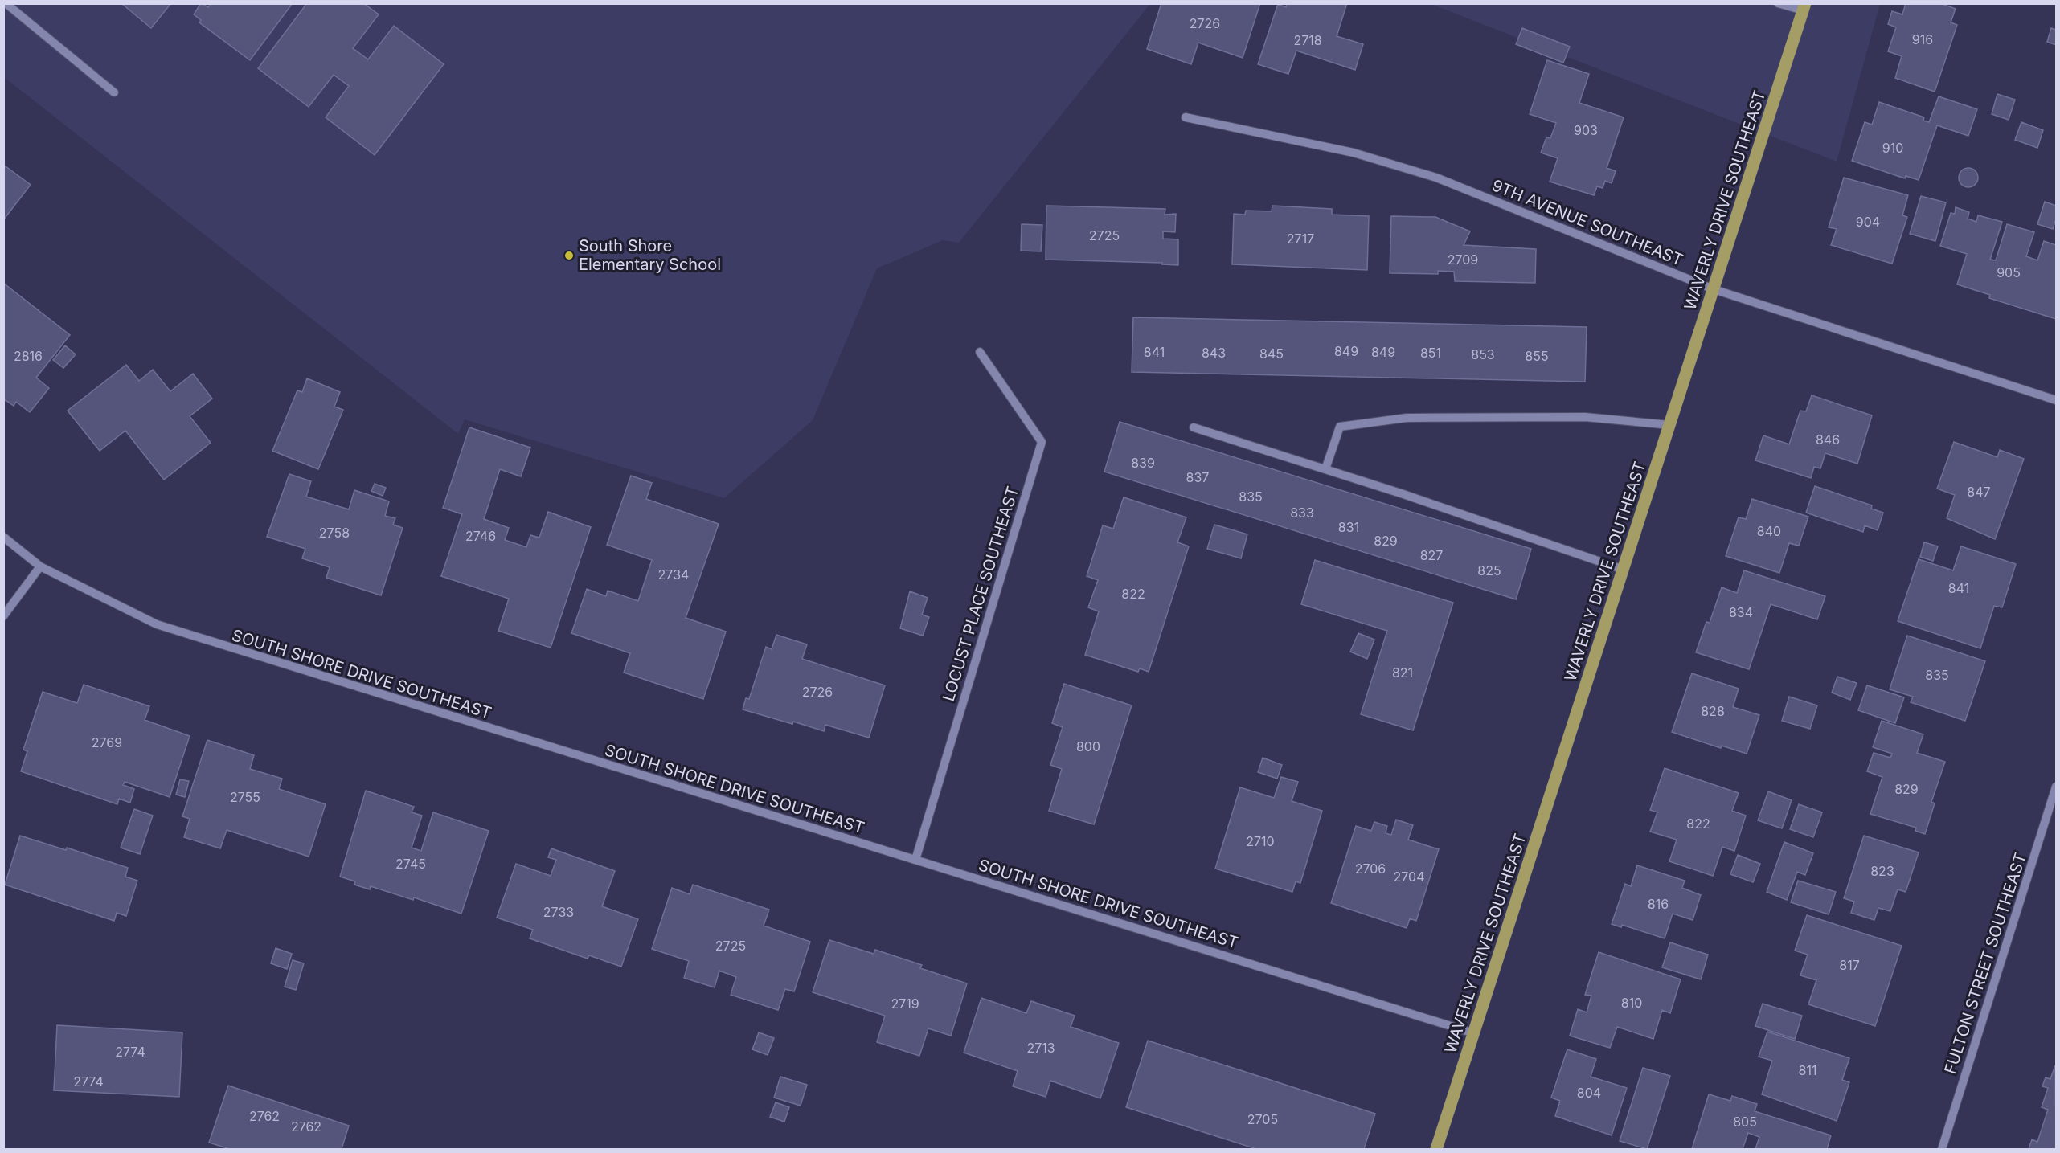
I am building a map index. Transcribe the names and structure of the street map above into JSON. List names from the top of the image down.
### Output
{
  "streets": {
    "main road": ["WAVERLY DRIVE SOUTHEAST"],
    "street": [
      "9TH AVENUE SOUTHEAST",
      "LOCUST PLACE SOUTHEAST",
      "SOUTH SHORE DRIVE SOUTHEAST",
      "FULTON STREET SOUTHEAST"
    ]
  },
  "crossings": [
    ["WAVERLY DRIVE SOUTHEAST", "9TH AVENUE SOUTHEAST"],
    ["WAVERLY DRIVE SOUTHEAST", "SOUTH SHORE DRIVE SOUTHEAST"],
    ["LOCUST PLACE SOUTHEAST", "SOUTH SHORE DRIVE SOUTHEAST"]
  ],
  "places": ["South Shore Elementary School"],
  "house_numbers": [
    "2726",
    "916",
    "2718",
    "903",
    "910",
    "904",
    "2725",
    "2717",
    "2709",
    "905",
    "849",
    "841",
    "849",
    "843",
    "851",
    "845",
    "853",
    "2816",
    "855",
    "846",
    "839",
    "837",
    "847",
    "835",
    "833",
    "831",
    "840",
    "2758",
    "2746",
    "829",
    "827",
    "825",
    "2734",
    "841",
    "822",
    "834",
    "821",
    "835",
    "2726",
    "828",
    "2769",
    "800",
    "829",
    "2755",
    "822",
    "2710",
    "2745",
    "2706",
    "823",
    "2704",
    "816",
    "2733",
    "2725",
    "817",
    "810",
    "2719",
    "2713",
    "2774",
    "811",
    "2774",
    "804",
    "2762",
    "2705",
    "805",
    "2762"
  ]
}
